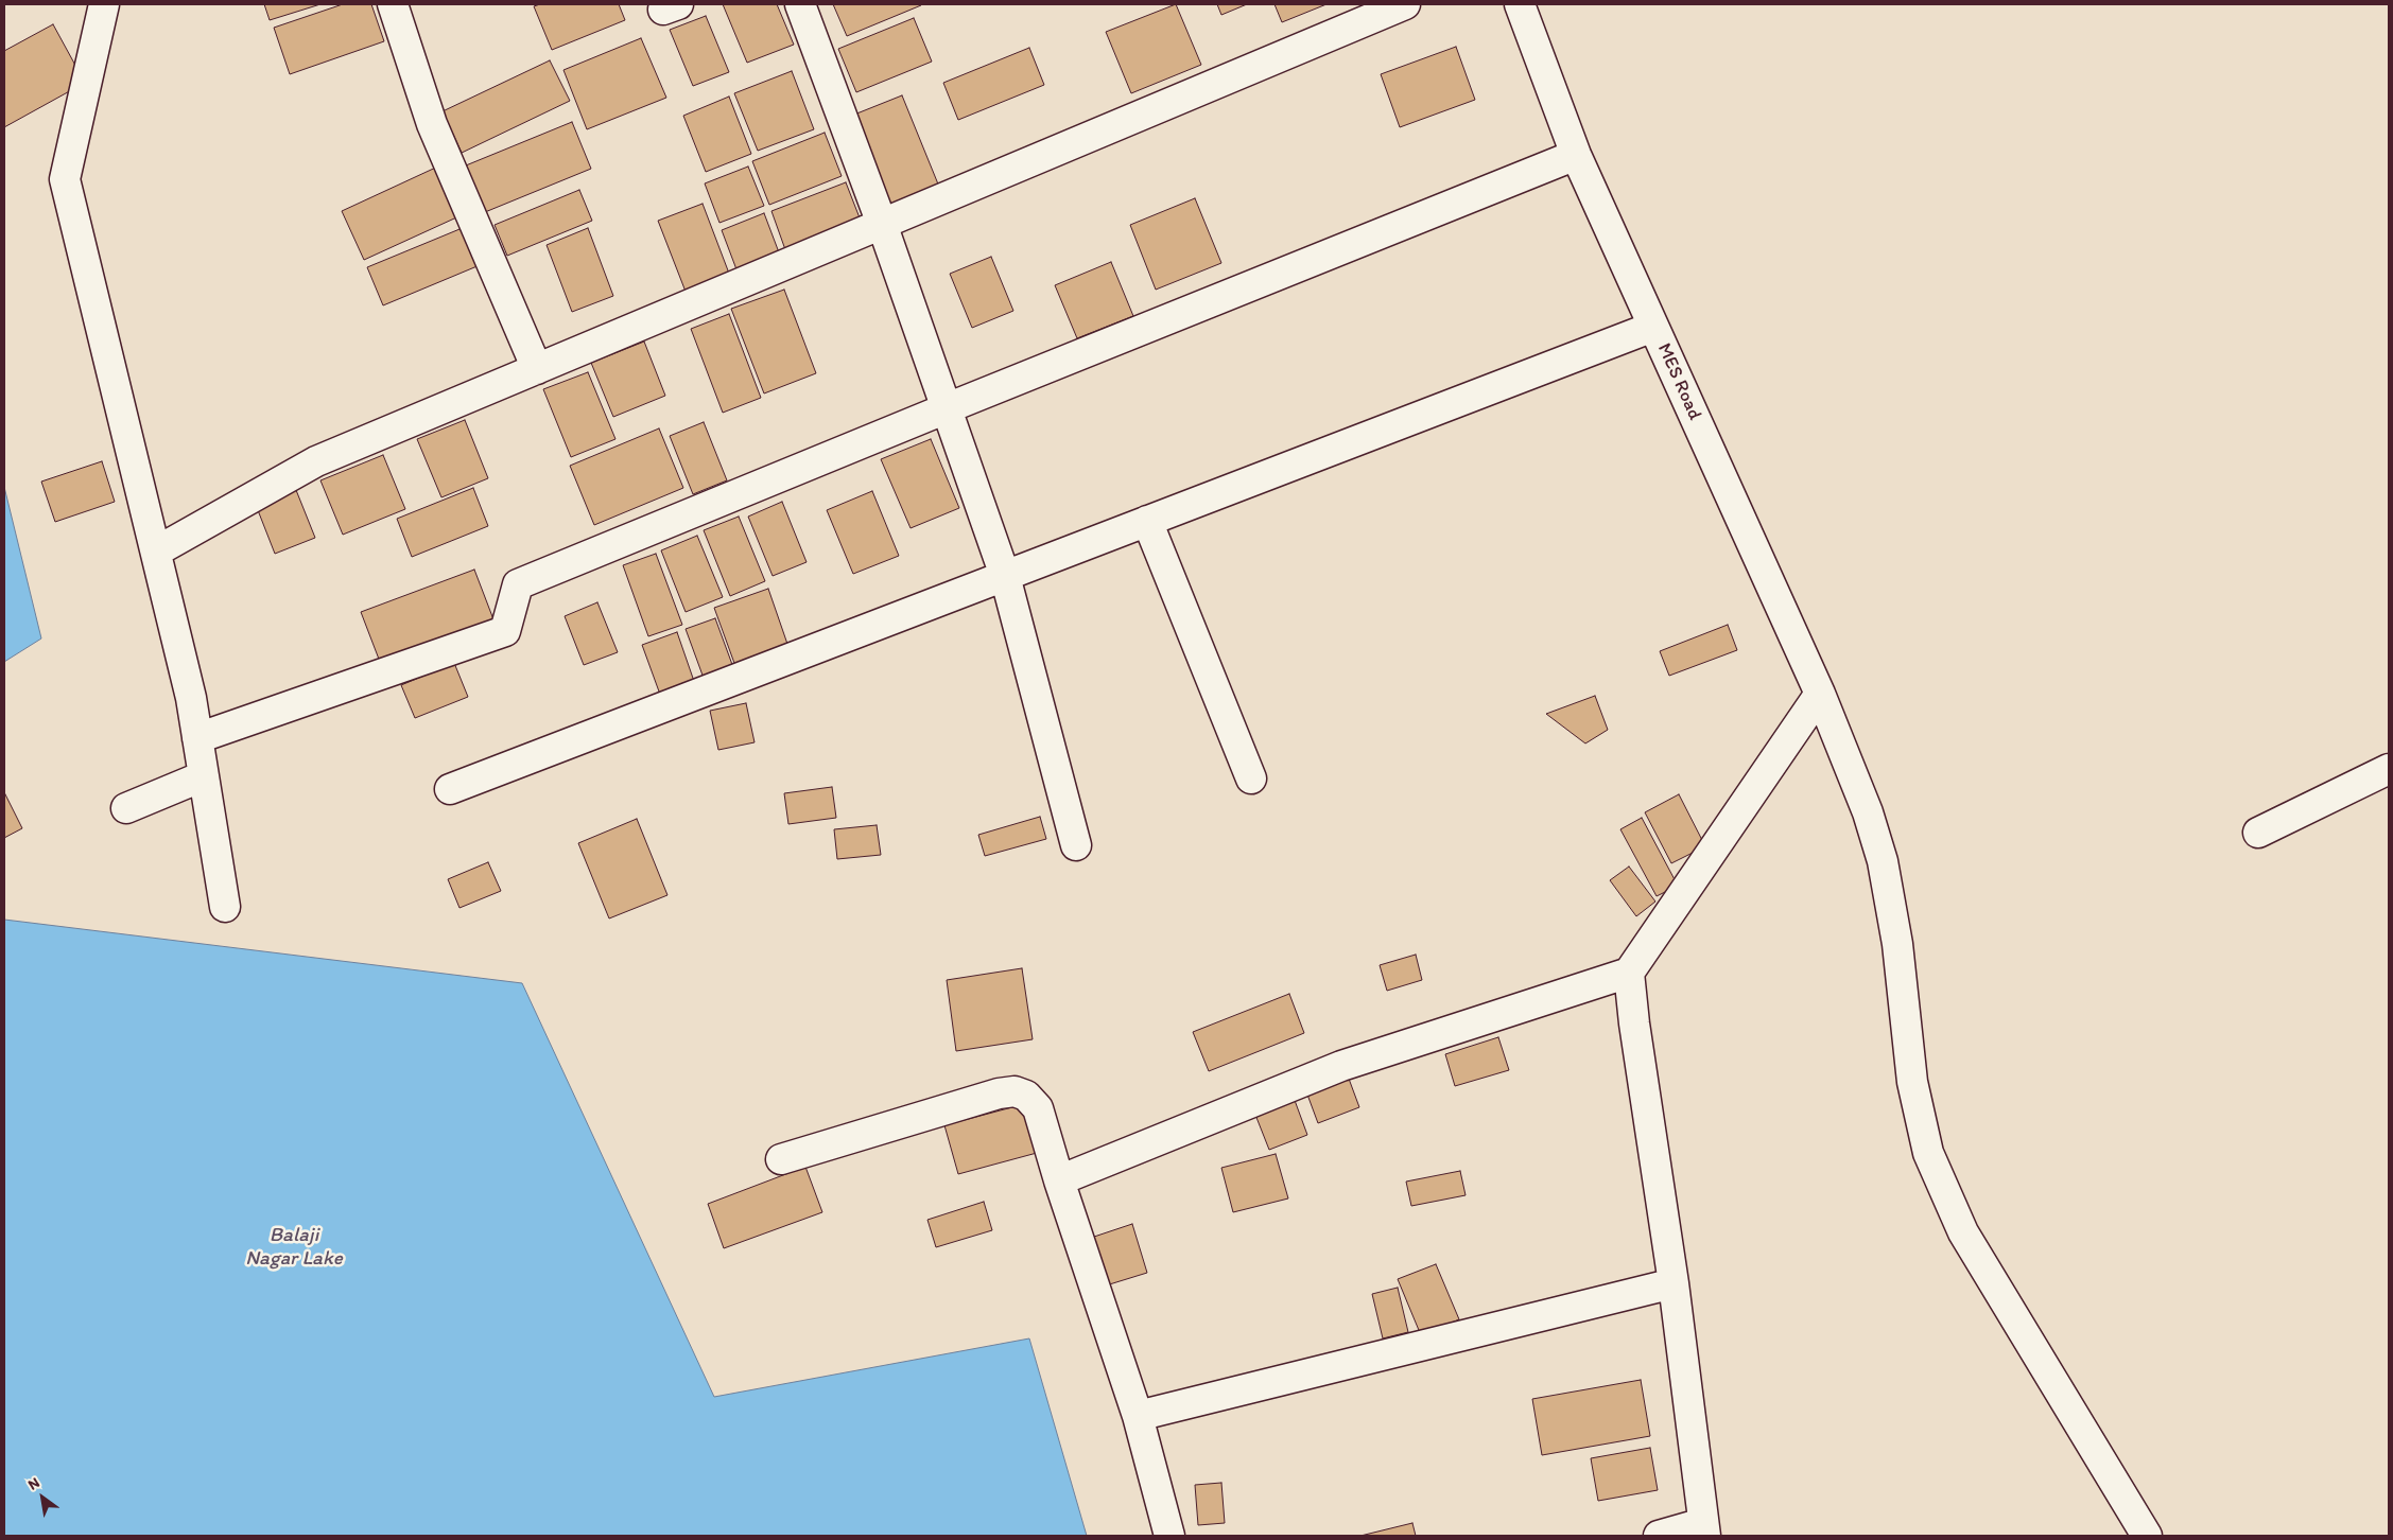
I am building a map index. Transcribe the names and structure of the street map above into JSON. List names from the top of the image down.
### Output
{
  "streets": {
    "street": ["MES Road"]
  },
  "water": ["Balaji Nagar Lake"],
  "north": "top left"
}
